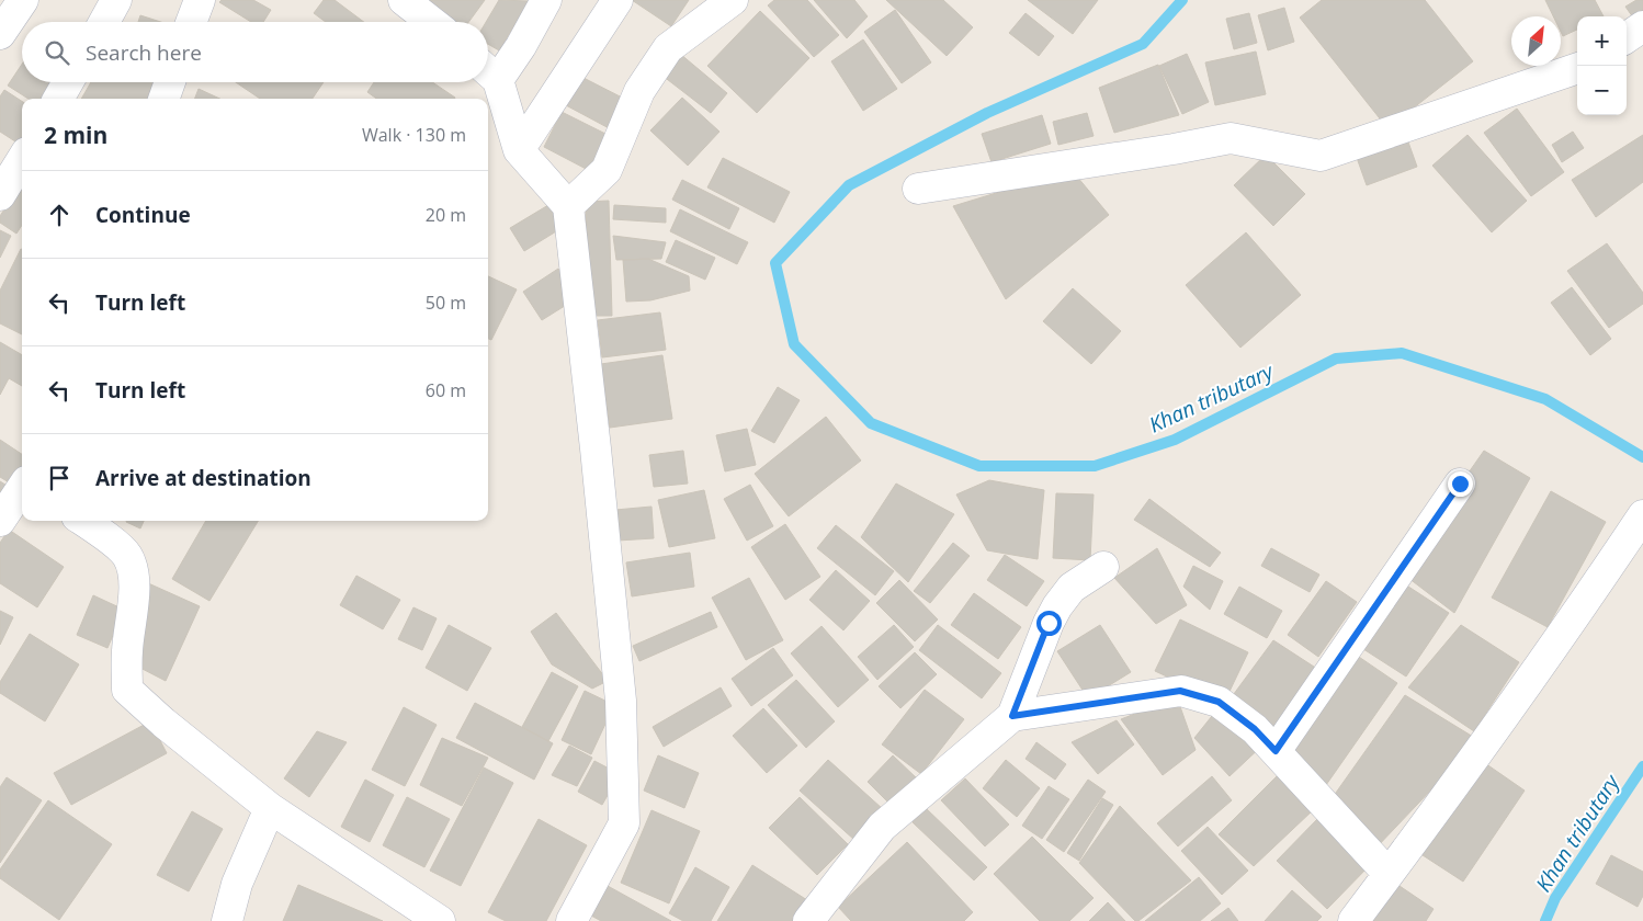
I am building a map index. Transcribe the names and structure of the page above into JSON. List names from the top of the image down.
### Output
{
  "water": ["Khan tributary"],
  "north": "top right",
  "page": {
    "map_buttons": ["+", "−"],
    "search": "Search here",
    "heading": ["2 min", "Walk · 130 m"],
    "list": [
      ["Continue", "20 m"],
      ["Turn left", "50 m"],
      ["Turn left", "60 m"],
      "Arrive at destination"
    ]
  }
}
